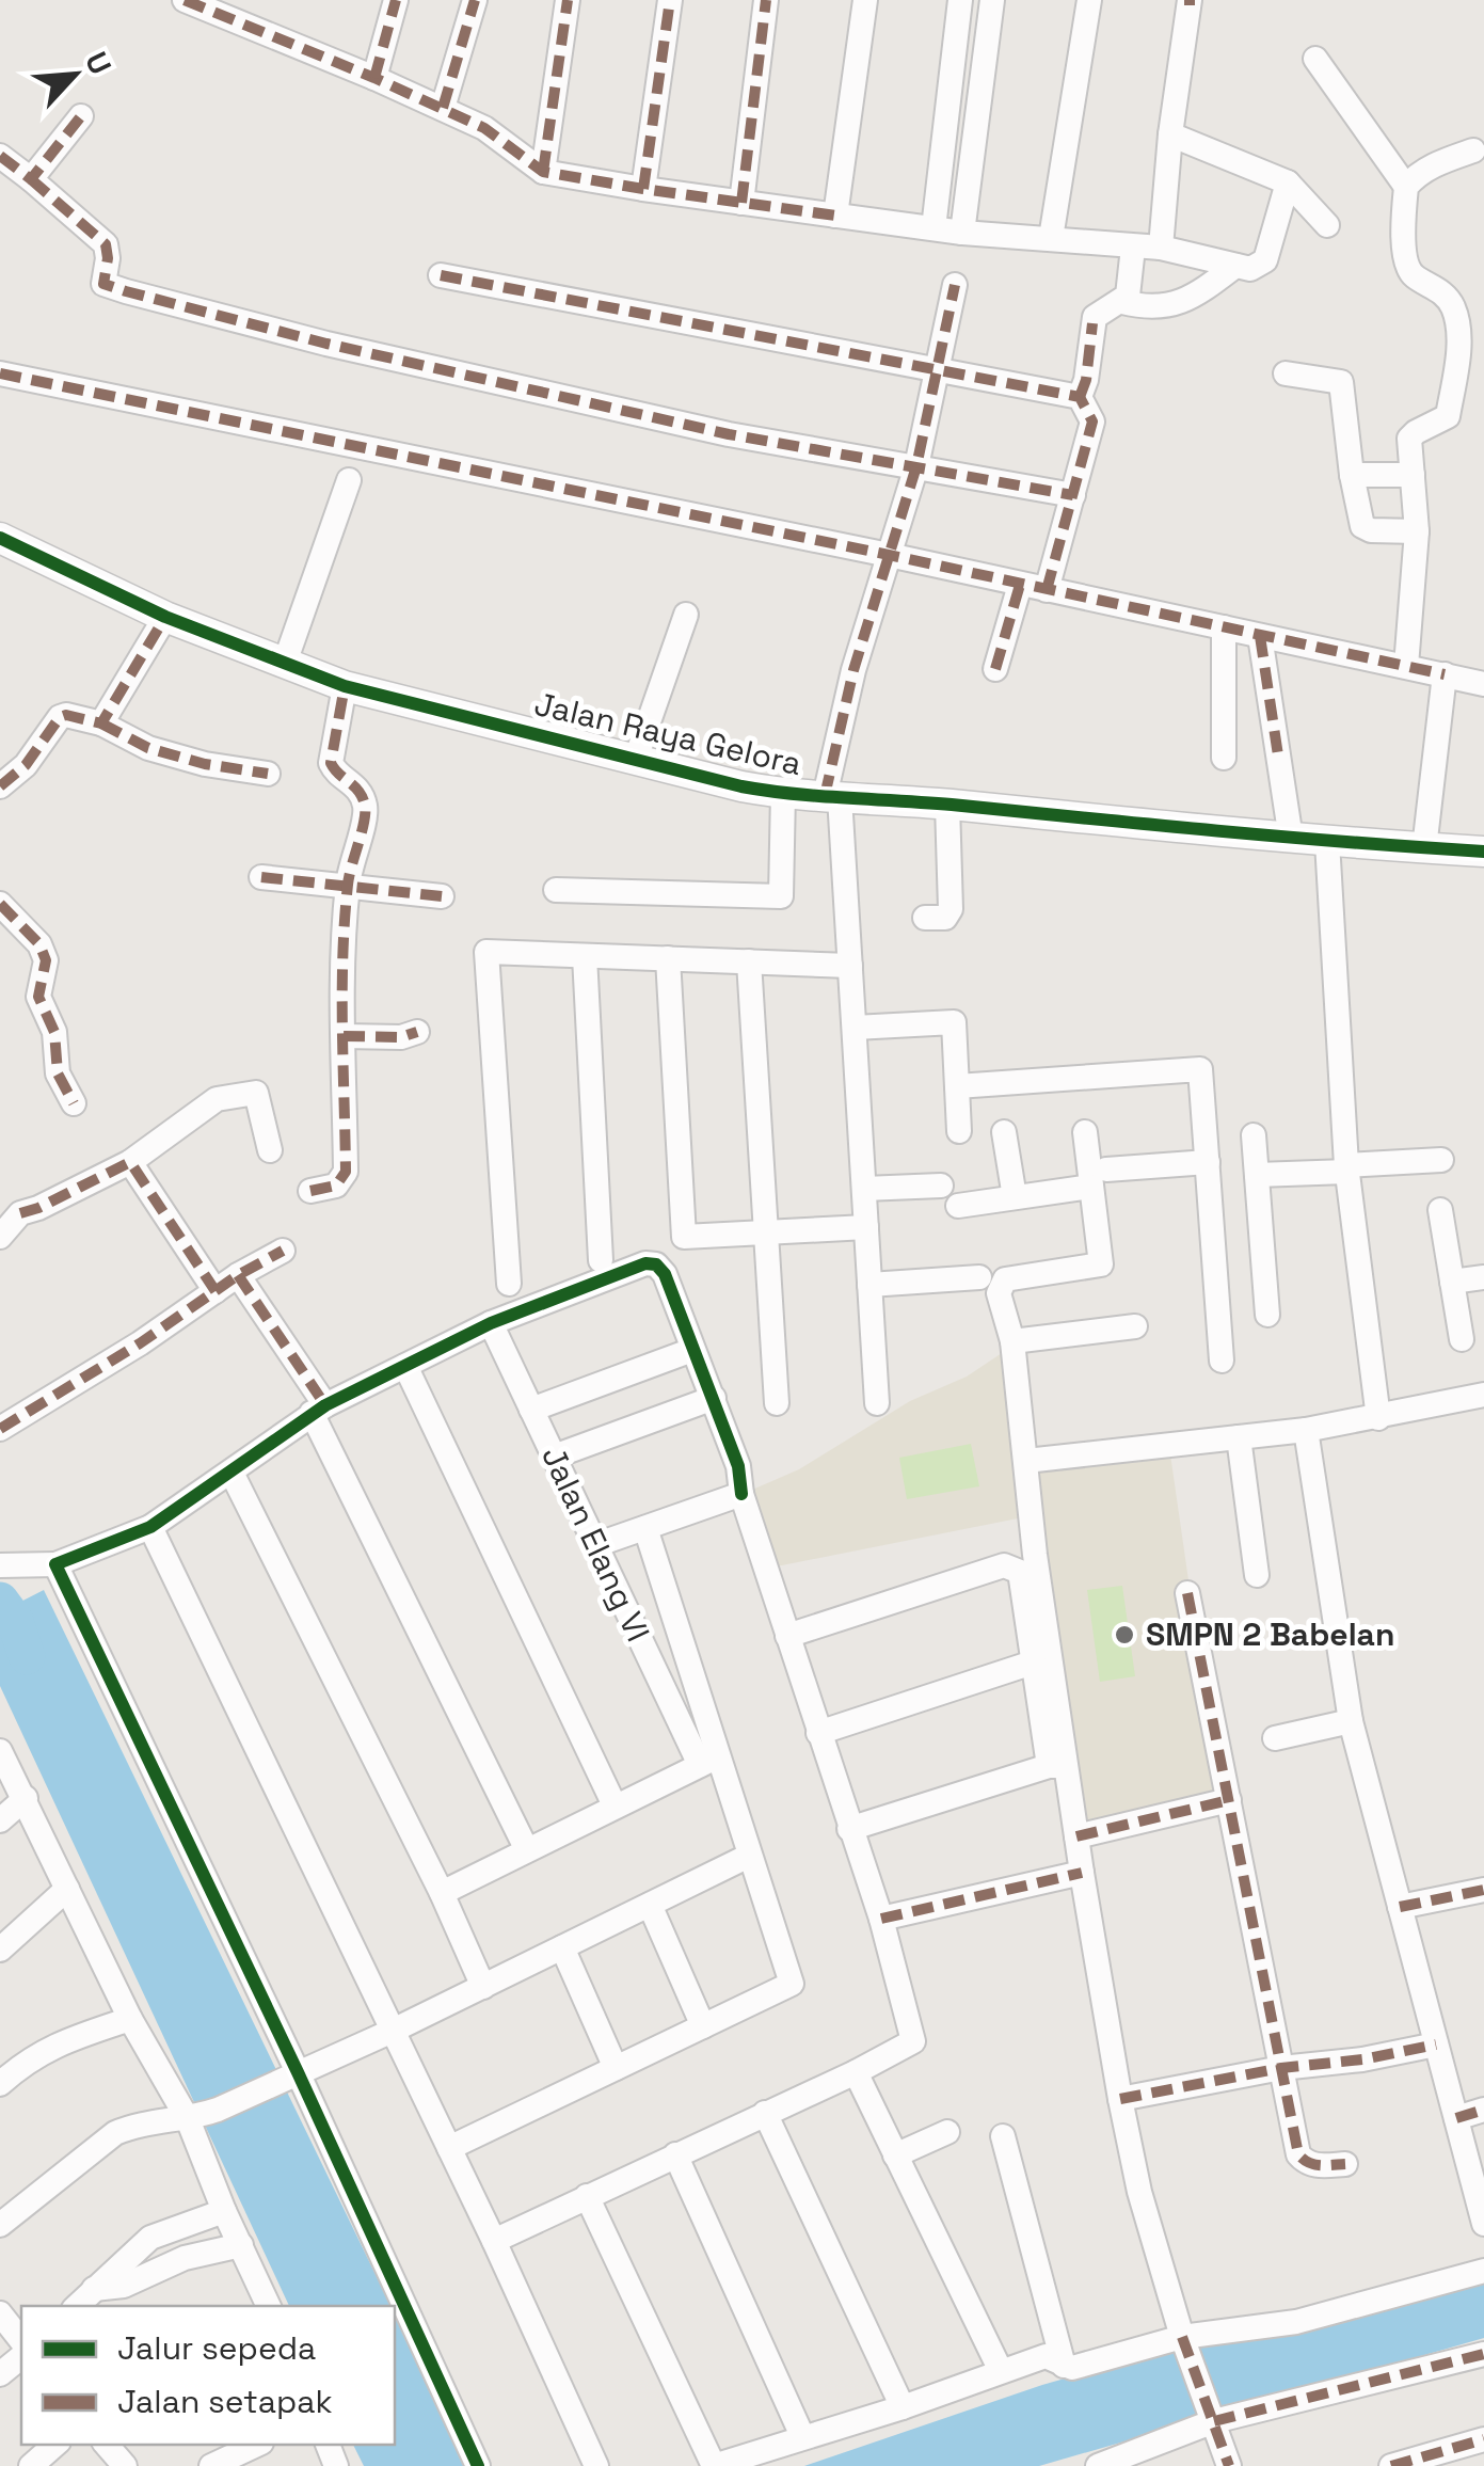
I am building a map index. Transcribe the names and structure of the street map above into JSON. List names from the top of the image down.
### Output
{
  "streets": {
    "street": ["Jalan Raya Gelora", "Jalan Elang VI"]
  },
  "places": ["SMPN 2 Babelan"],
  "legend": ["Jalur sepeda", "Jalan setapak"],
  "north": "top right"
}
